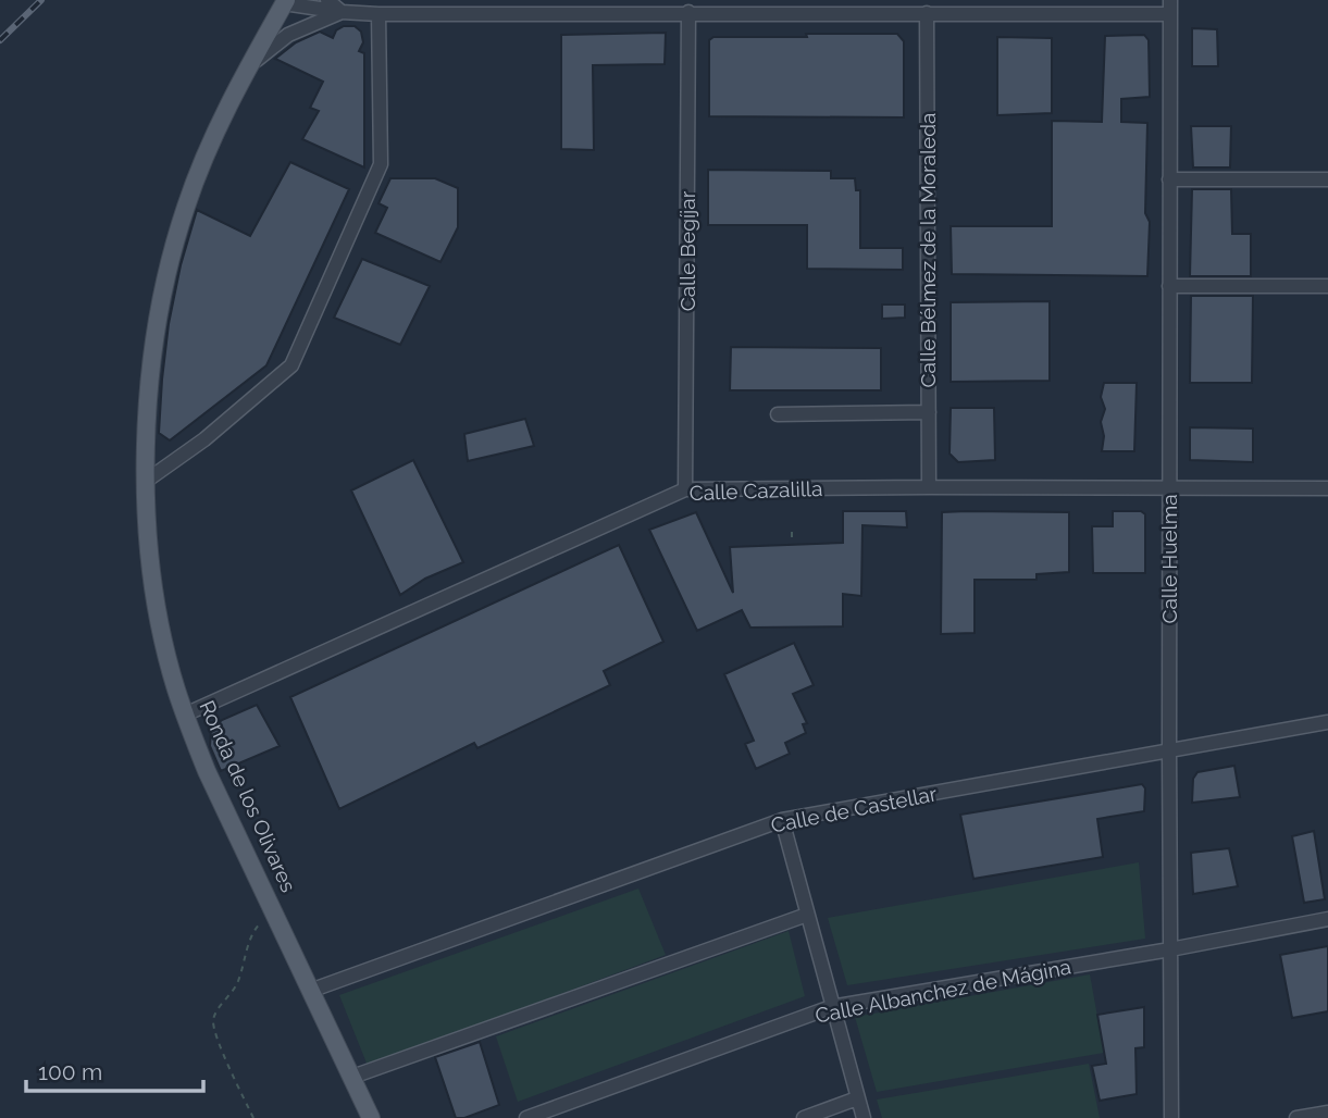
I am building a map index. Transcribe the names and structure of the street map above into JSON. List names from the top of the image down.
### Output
{
  "streets": {
    "main road": ["Ronda de los Olivares"],
    "street": [
      "Calle Bélmez de la Moraleda",
      "Calle Begíjar",
      "Calle Cazalilla",
      "Calle Huelma",
      "Calle de Castellar",
      "Calle Albanchez de Mágina"
    ]
  },
  "crossings": [
    ["Calle Bélmez de la Moraleda", "Calle Cazalilla"],
    ["Calle Begíjar", "Calle Cazalilla"],
    ["Calle Cazalilla", "Calle Huelma"],
    ["Calle Cazalilla", "Ronda de los Olivares"],
    ["Calle Huelma", "Calle de Castellar"],
    ["Calle Huelma", "Calle Albanchez de Mágina"],
    ["Ronda de los Olivares", "Calle de Castellar"]
  ],
  "scale_bar": "100 m"
}
